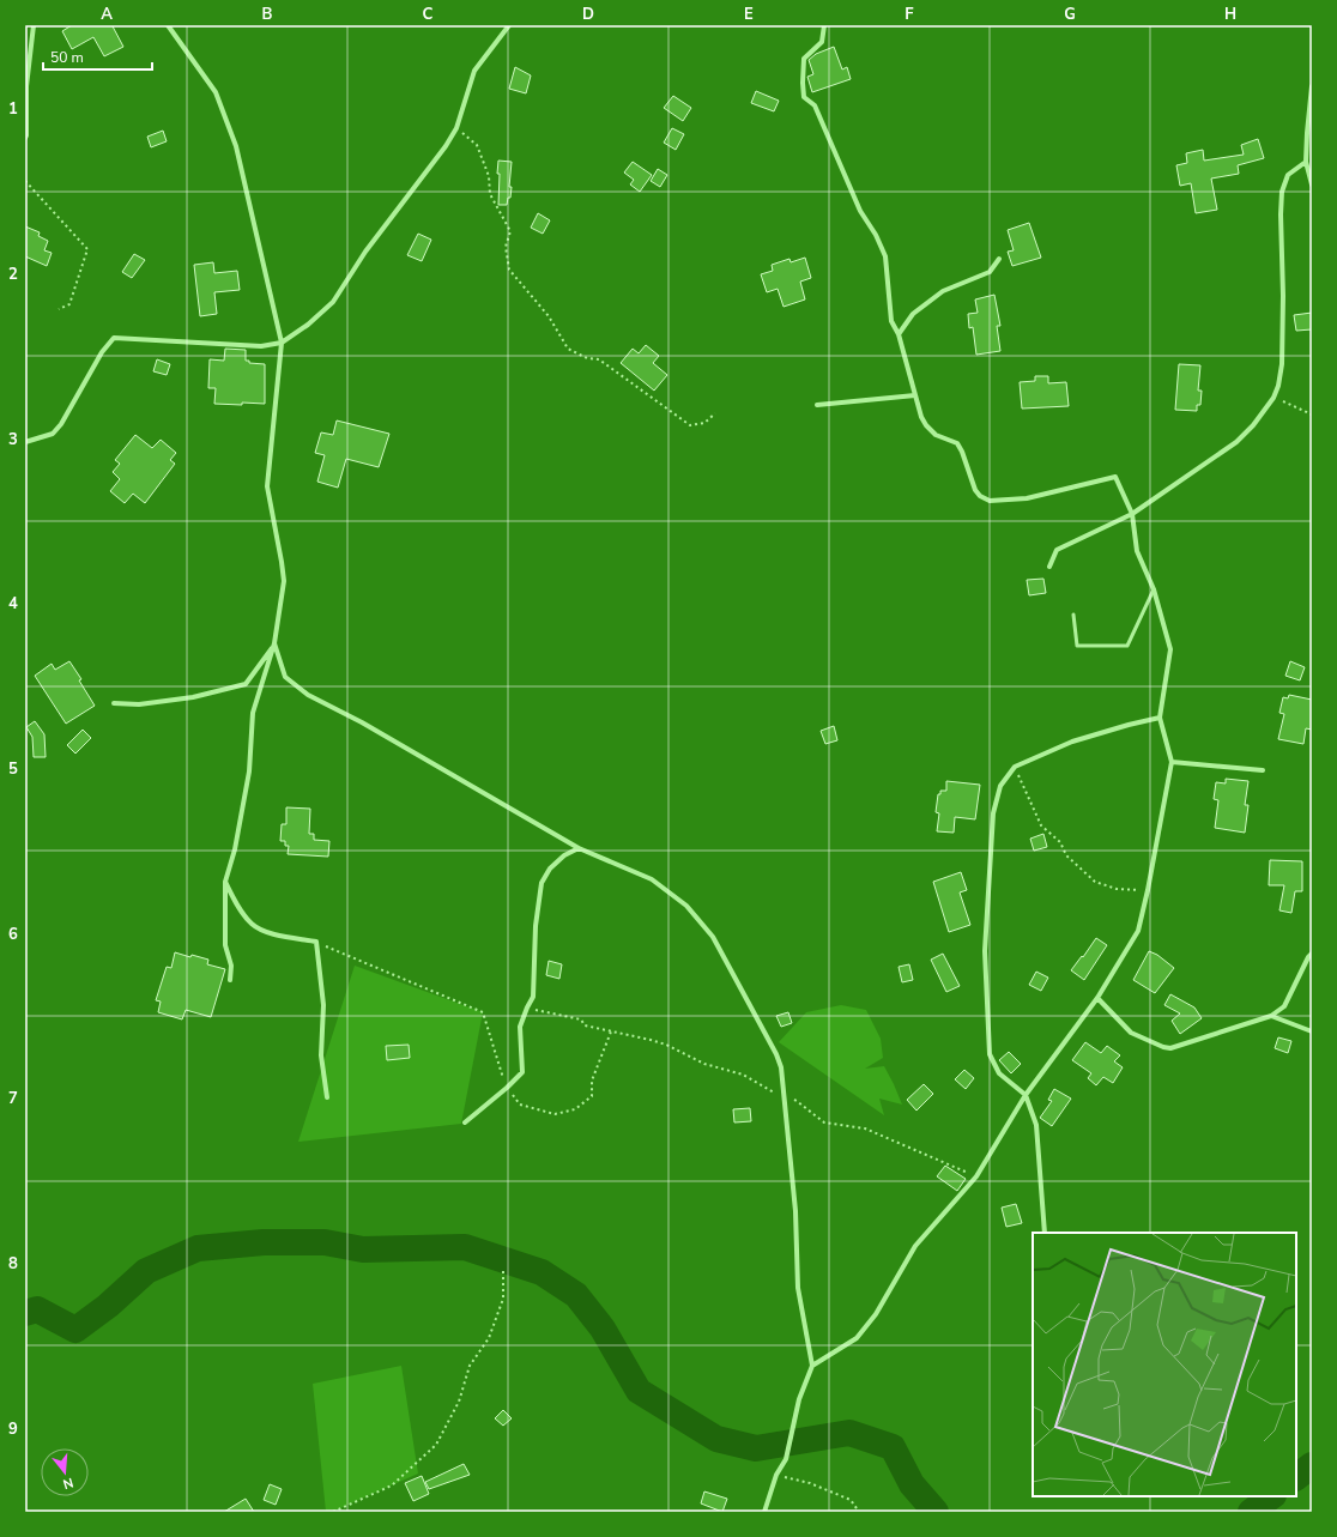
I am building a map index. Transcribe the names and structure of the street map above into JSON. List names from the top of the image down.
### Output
{
  "scale_bar": "50 m",
  "north": "bottom",
  "grid": {
    "columns": [
      "A",
      "B",
      "C",
      "D",
      "E",
      "F",
      "G",
      "H"
    ],
    "rows": [
      "1",
      "2",
      "3",
      "4",
      "5",
      "6",
      "7",
      "8",
      "9"
    ]
  }
}
